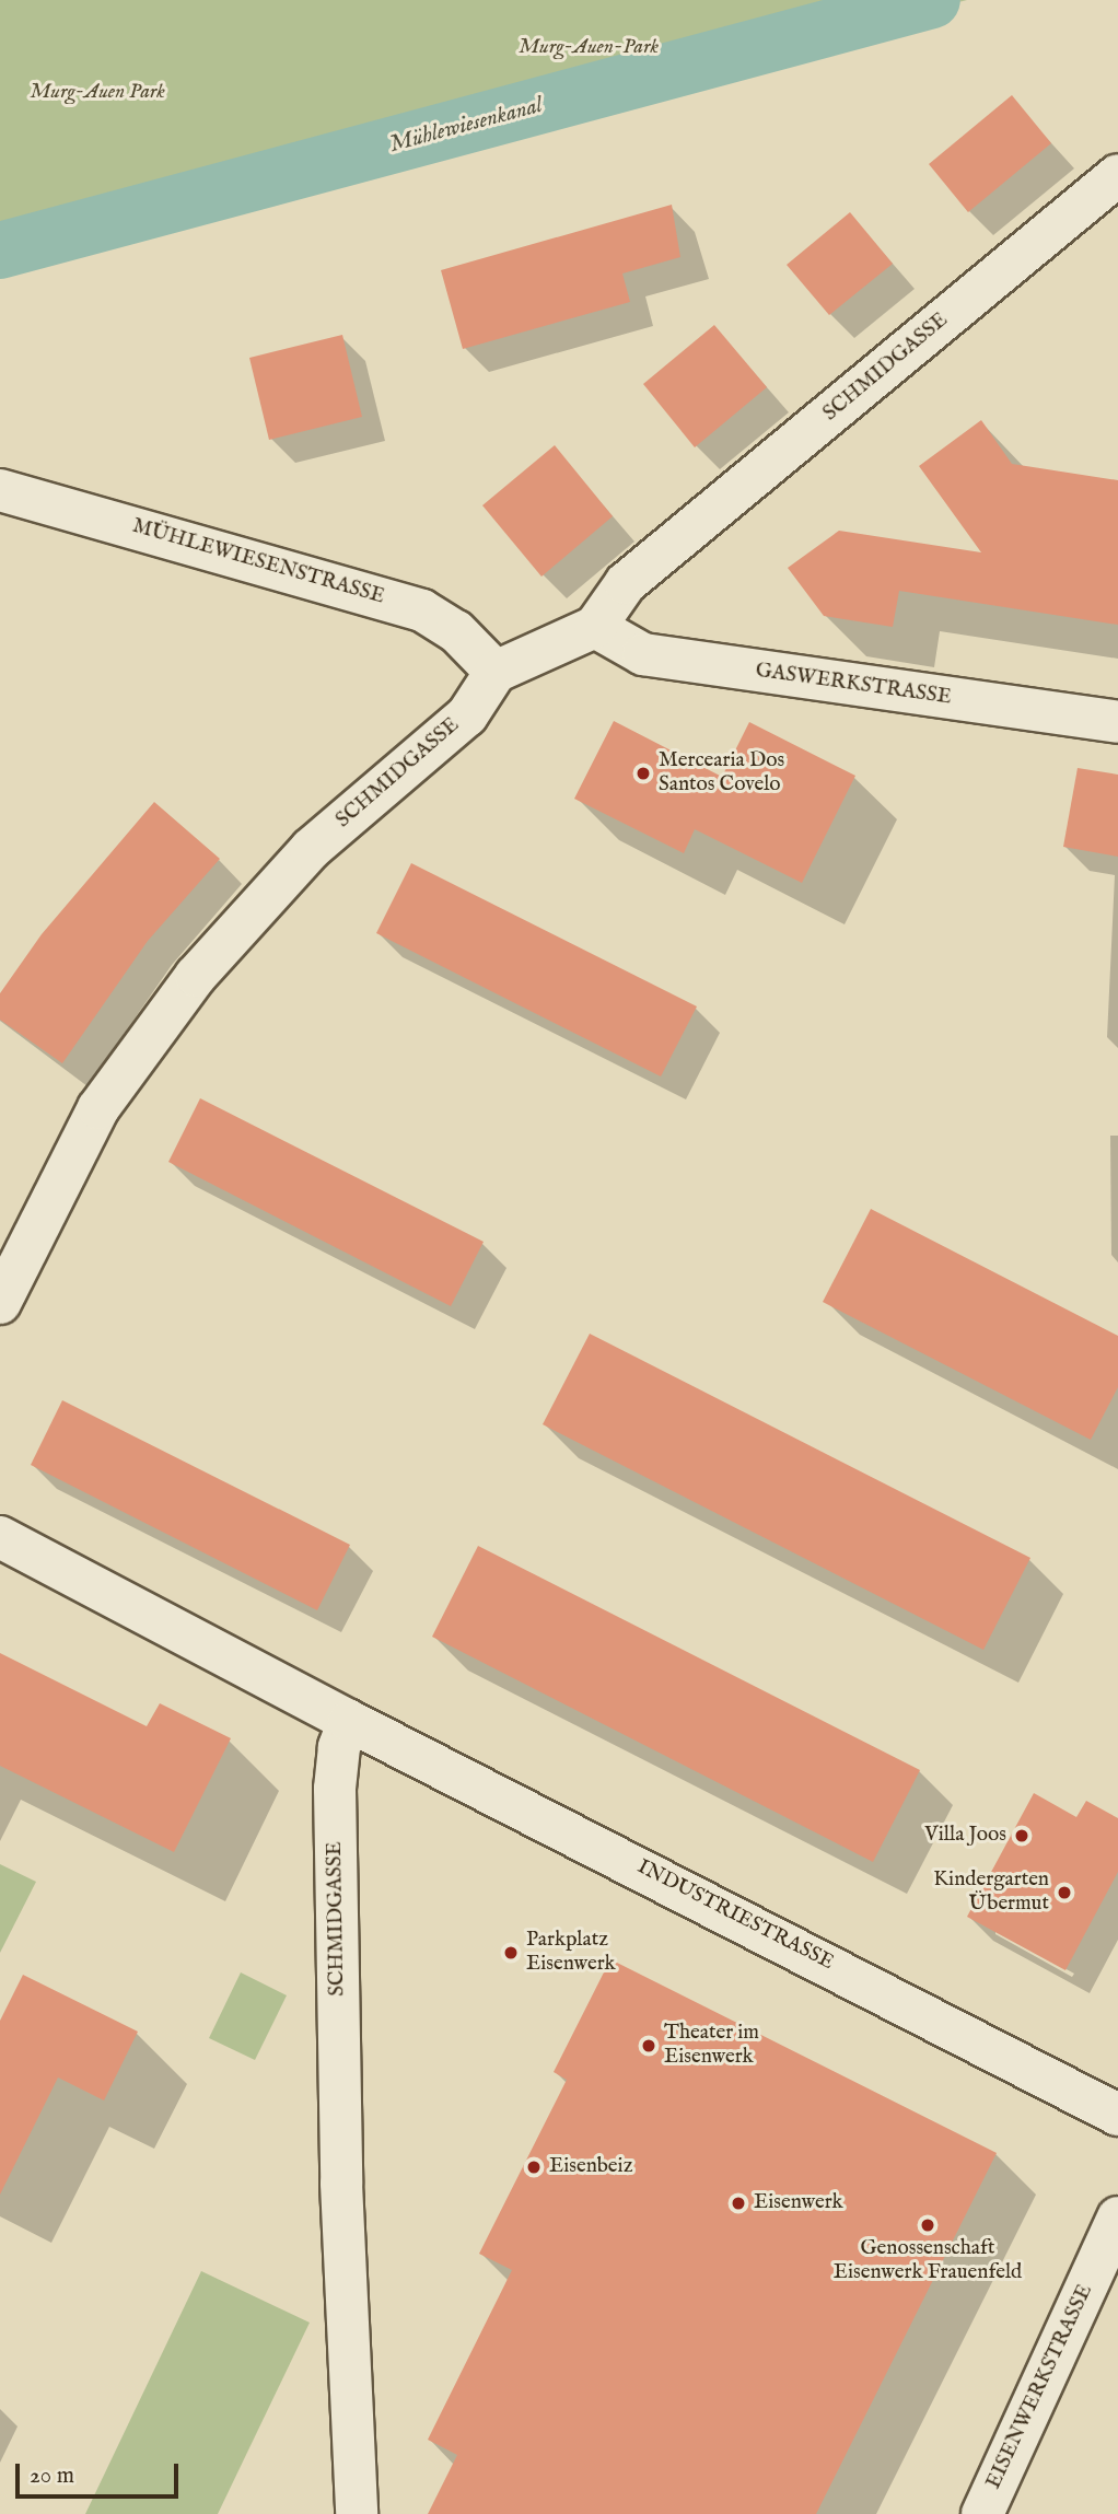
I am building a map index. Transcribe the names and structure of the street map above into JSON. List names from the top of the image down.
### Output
{
  "streets": {
    "street": [
      "SCHMIDGASSE",
      "MÜHLEWIESENSTRASSE",
      "GASWERKSTRASSE",
      "INDUSTRIESTRASSE",
      "EISENWERKSTRASSE"
    ]
  },
  "crossings": [
    ["SCHMIDGASSE", "MÜHLEWIESENSTRASSE"],
    ["SCHMIDGASSE", "GASWERKSTRASSE"],
    ["SCHMIDGASSE", "INDUSTRIESTRASSE"]
  ],
  "water": ["Mühlewiesenkanal"],
  "parks": ["Murg-Auen-Park", "Murg-Auen Park"],
  "places": [
    "Mercearia Dos Santos Covelo",
    "Villa Joos",
    "Kindergarten Übermut",
    "Parkplatz Eisenwerk",
    "Theater im Eisenwerk",
    "Eisenbeiz",
    "Eisenwerk",
    "Genossenschaft Eisenwerk Frauenfeld"
  ],
  "scale_bar": "20 m"
}
